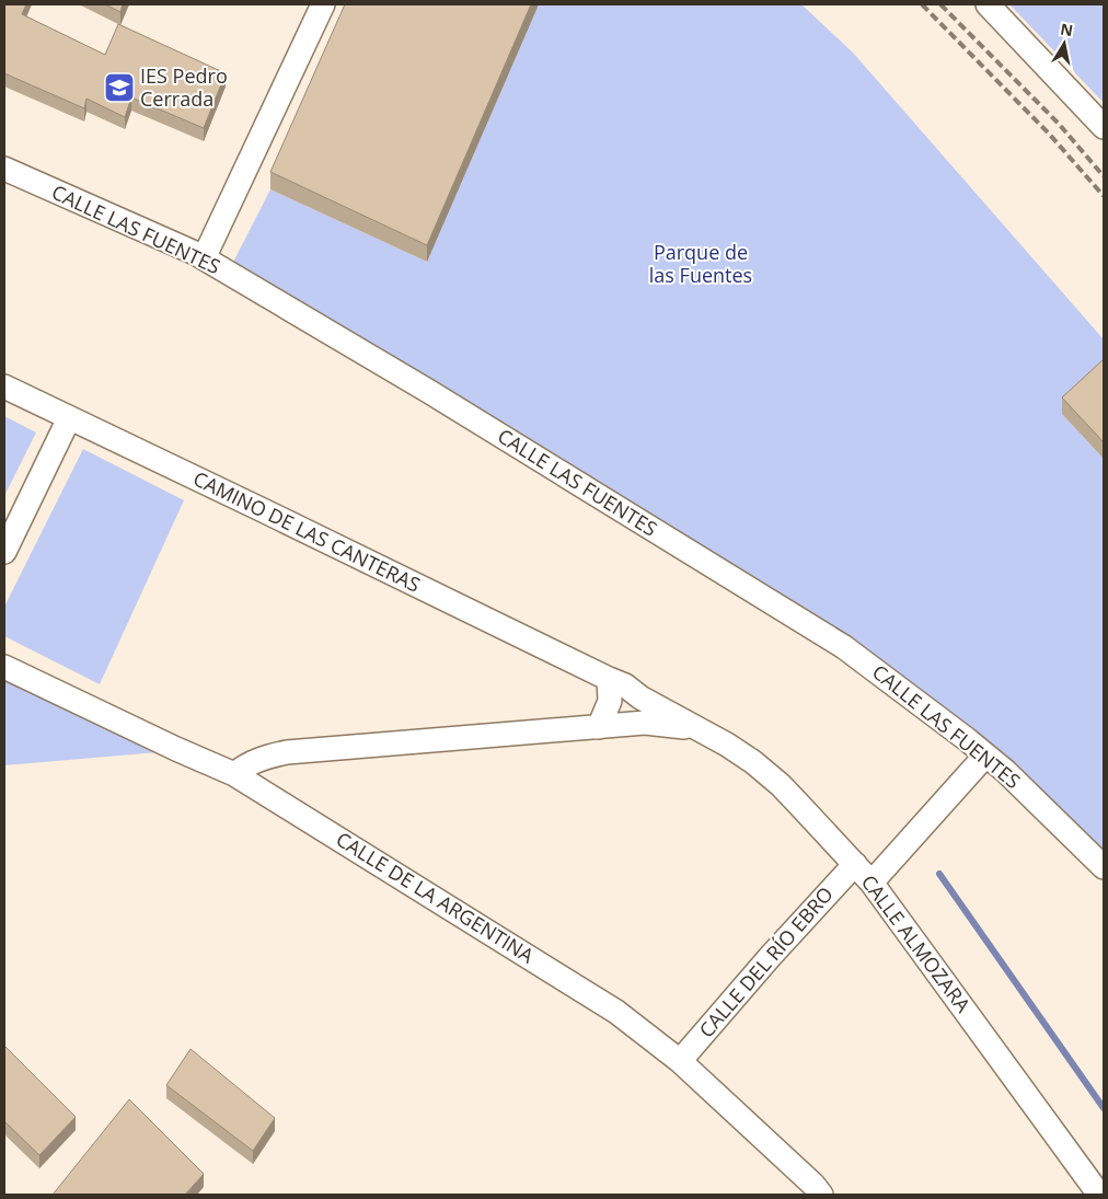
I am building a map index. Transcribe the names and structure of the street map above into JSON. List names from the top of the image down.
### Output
{
  "streets": {
    "street": [
      "CALLE LAS FUENTES",
      "CAMINO DE LAS CANTERAS",
      "CALLE DE LA ARGENTINA",
      "CALLE ALMOZARA",
      "CALLE DEL RÍO EBRO"
    ]
  },
  "crossings": [
    ["CAMINO DE LAS CANTERAS", "CALLE ALMOZARA"],
    ["CALLE DE LA ARGENTINA", "CALLE DEL RÍO EBRO"],
    ["CALLE ALMOZARA", "CALLE DEL RÍO EBRO"]
  ],
  "parks": ["Parque de las Fuentes"],
  "places": {
    "school or university": ["IES Pedro Cerrada"]
  },
  "north": "top"
}
